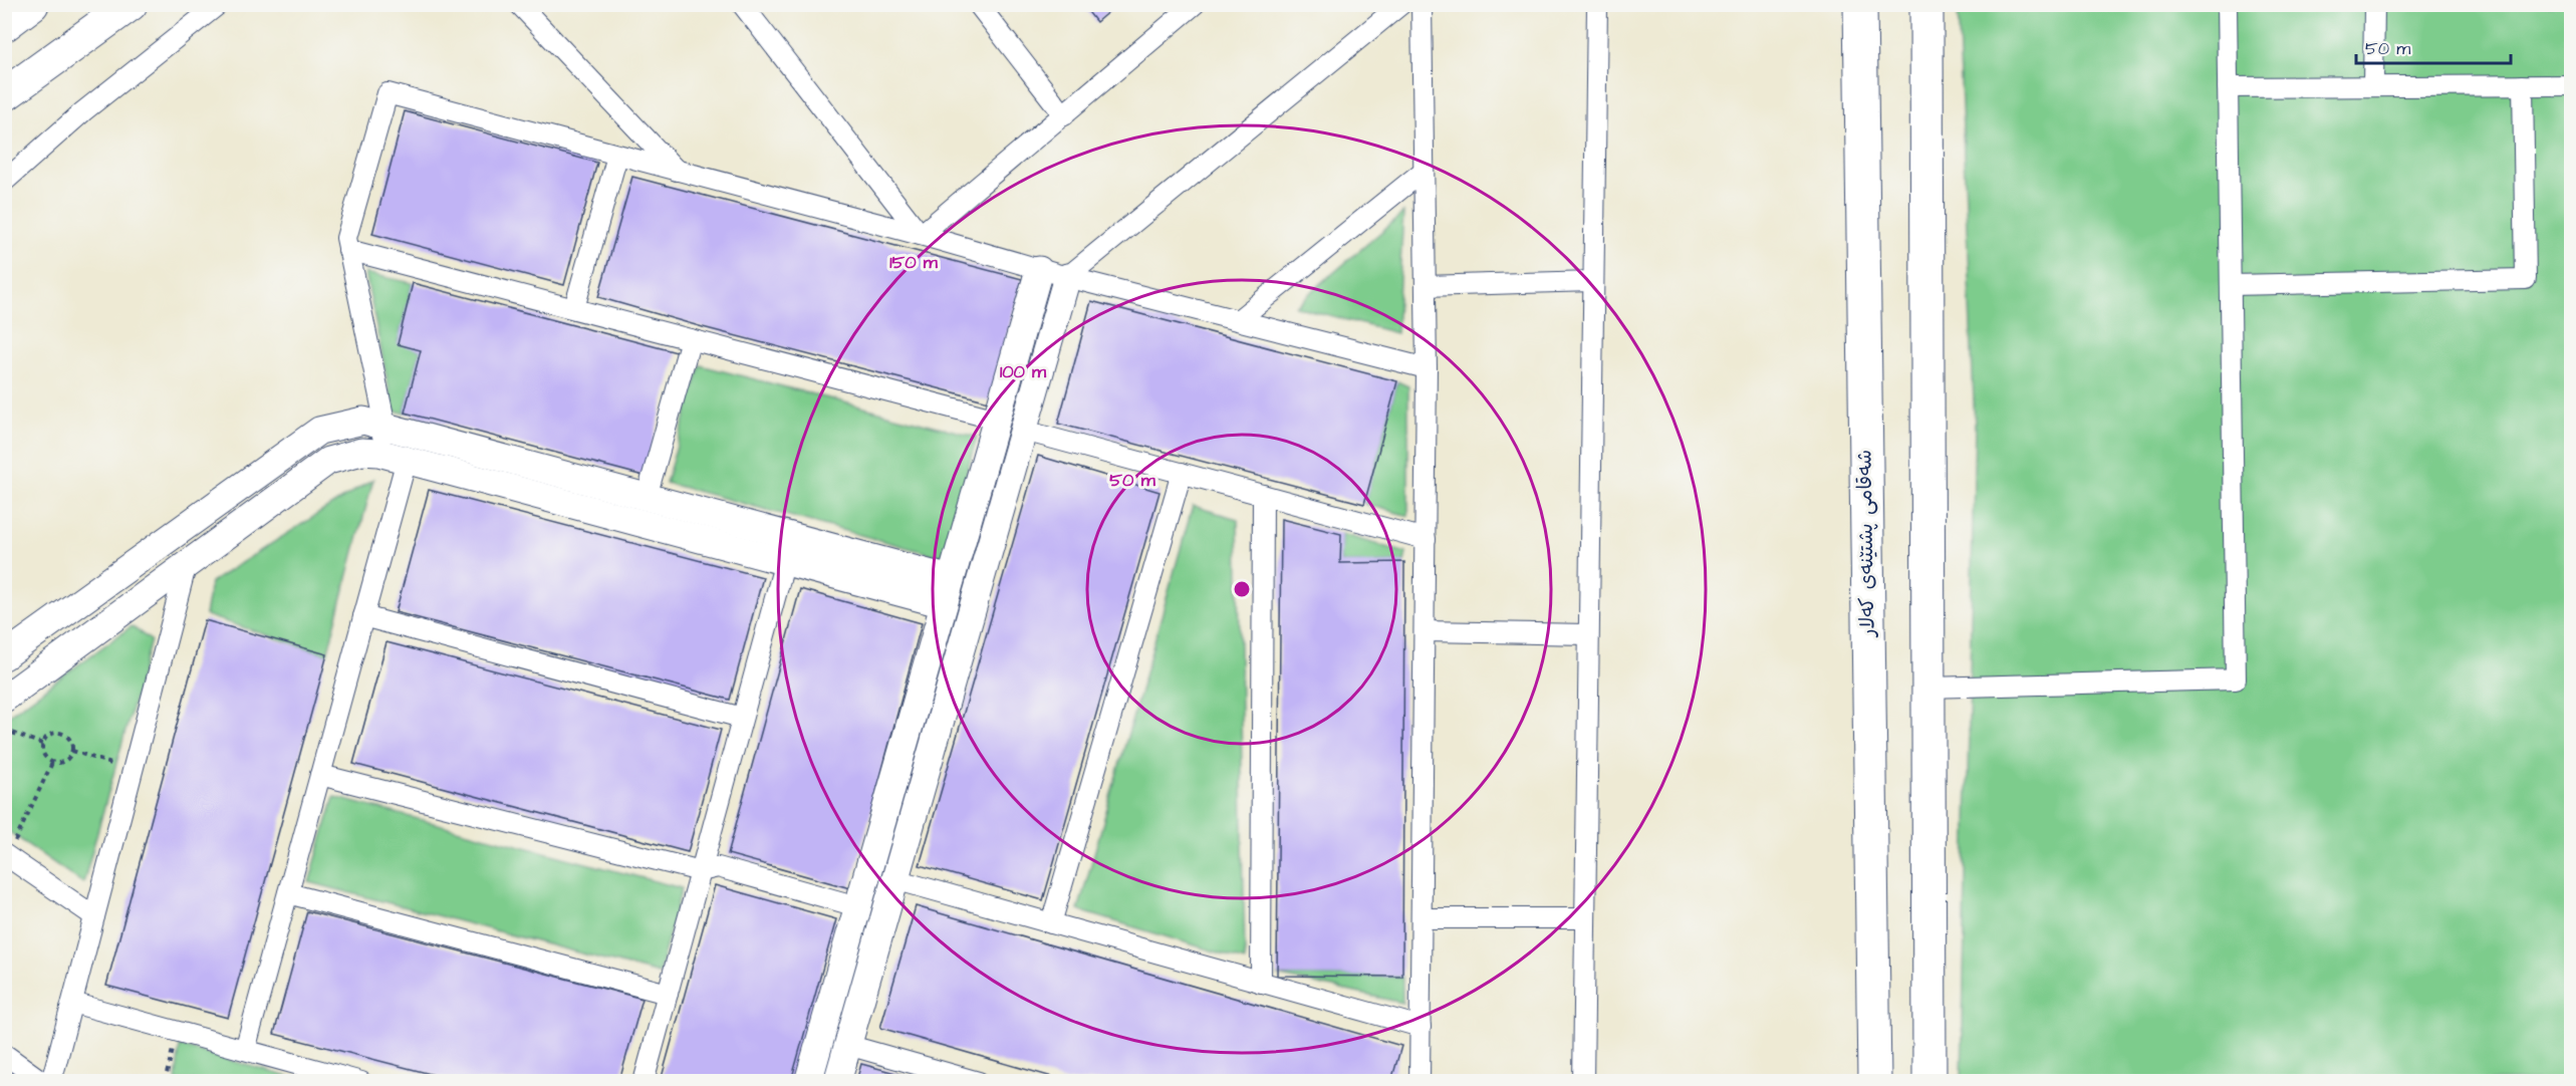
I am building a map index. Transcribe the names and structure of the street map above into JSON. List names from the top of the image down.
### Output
{
  "streets": {
    "highway": ["شەقامی پشتێنەی کەلار"]
  },
  "scale_bar": "50 m",
  "rings": ["150 m", "100 m", "50 m"]
}
